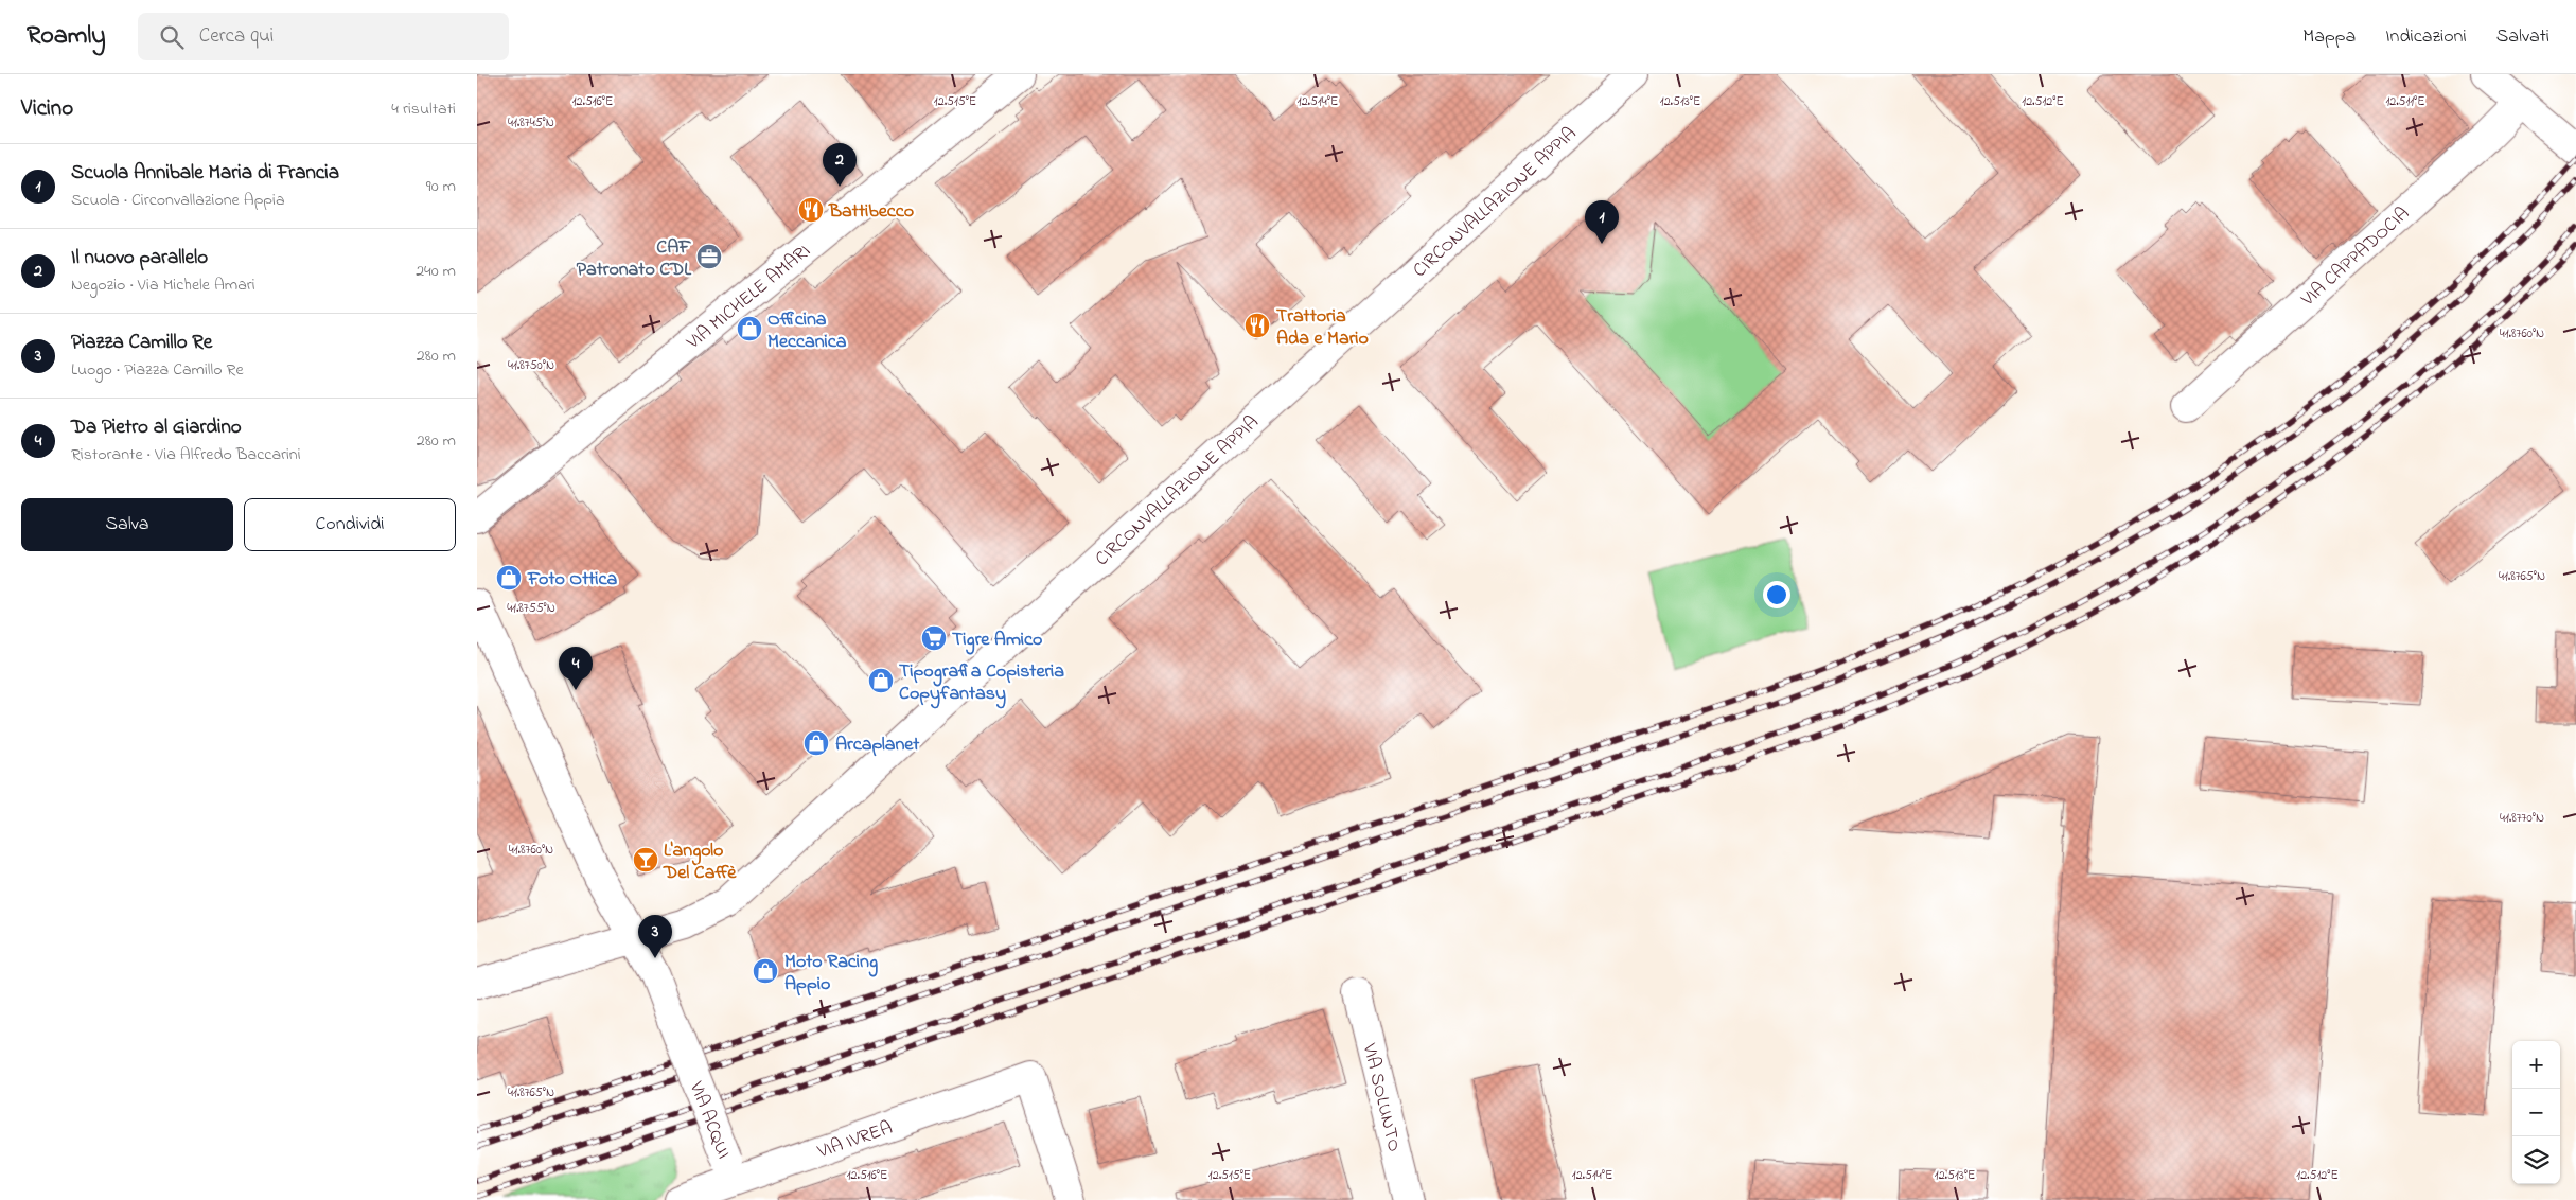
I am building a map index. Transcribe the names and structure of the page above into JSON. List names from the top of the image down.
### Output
{
  "streets": {
    "street": [
      "CIRCONVALLAZIONE APPIA",
      "VIA CAPPADOCIA",
      "VIA MICHELE AMARI",
      "VIA SOLUNTO",
      "VIA ACQUI",
      "VIA IVREA"
    ]
  },
  "crossings": [
    ["CIRCONVALLAZIONE APPIA", "VIA ACQUI"],
    ["VIA ACQUI", "VIA IVREA"]
  ],
  "places": {
    "restaurant": ["Battibecco", "Trattoria Ada e Mario"],
    "office": ["CAF Patronato CDL"],
    "shop": [
      "Officina Meccanica",
      "Foto Ottica",
      "Tipografia Copisteria Copyfantasy",
      "Arcaplanet",
      "Moto Racing Appio"
    ],
    "supermarket": ["Tigre Amico"],
    "bar": ["L'angolo Del Caffè"]
  },
  "page": {
    "header": "Roamly",
    "search": "Cerca qui",
    "nav": ["Mappa", "Indicazioni", "Salvati"],
    "heading": ["Vicino", "4 risultati"],
    "list": [
      {
        "mark": "1",
        "name": "Scuola Annibale Maria di Francia",
        "note": "Scuola · Circonvallazione Appia",
        "value": "90 m"
      },
      {
        "mark": "2",
        "name": "Il nuovo parallelo",
        "note": "Negozio · Via Michele Amari",
        "value": "240 m"
      },
      {
        "mark": "3",
        "name": "Piazza Camillo Re",
        "note": "Luogo · Piazza Camillo Re",
        "value": "280 m"
      },
      {
        "mark": "4",
        "name": "Da Pietro al Giardino",
        "note": "Ristorante · Via Alfredo Baccarini",
        "value": "280 m"
      }
    ],
    "pins": [
      "2",
      "1",
      "4",
      "3"
    ],
    "buttons": ["Salva", "Condividi"],
    "map_buttons": ["+", "−"]
  },
  "coordinates": [
    "12.516°E",
    "12.515°E",
    "12.514°E",
    "12.513°E",
    "12.512°E",
    "12.511°E",
    "41.8745°N",
    "41.8760°N",
    "41.8750°N",
    "41.8765°N",
    "41.8755°N",
    "41.8770°N"
  ]
}
